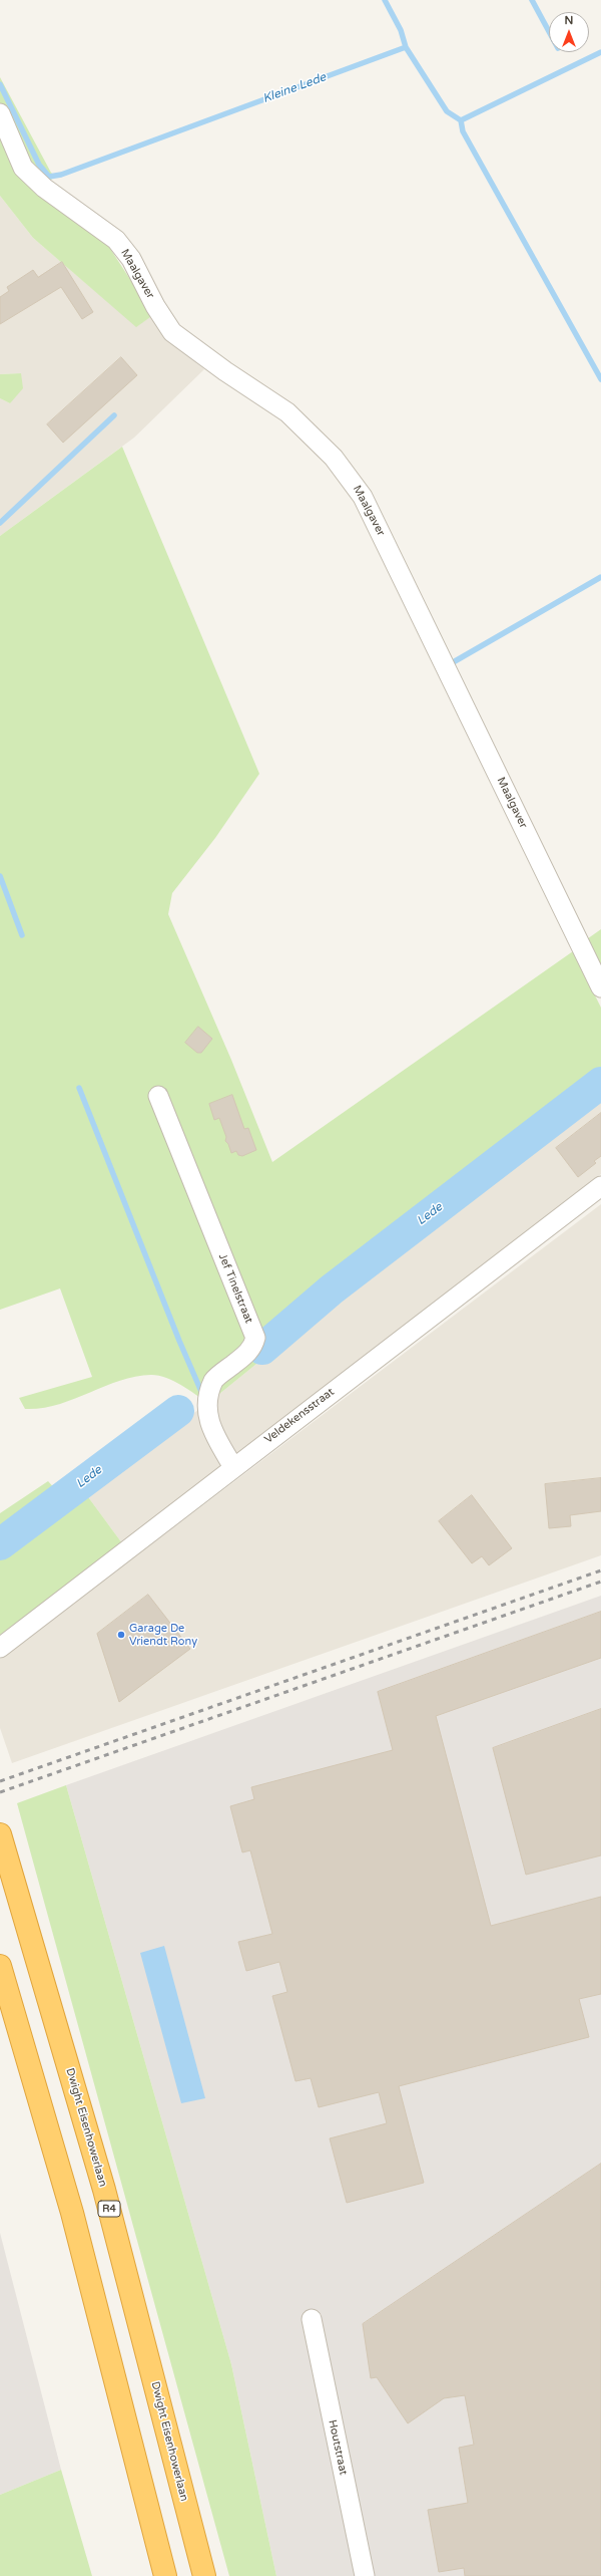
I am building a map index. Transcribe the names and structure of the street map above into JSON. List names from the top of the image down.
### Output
{
  "streets": {
    "highway": ["Dwight Eisenhowerlaan", "R4"],
    "street": [
      "Maalgaver",
      "Jef Tinelstraat",
      "Veldekensstraat",
      "Houtstraat"
    ]
  },
  "crossings": [
    ["Jef Tinelstraat", "Veldekensstraat"]
  ],
  "water": ["Kleine Lede", "Lede"],
  "places": ["Garage De Vriendt Rony"],
  "north": "top"
}
